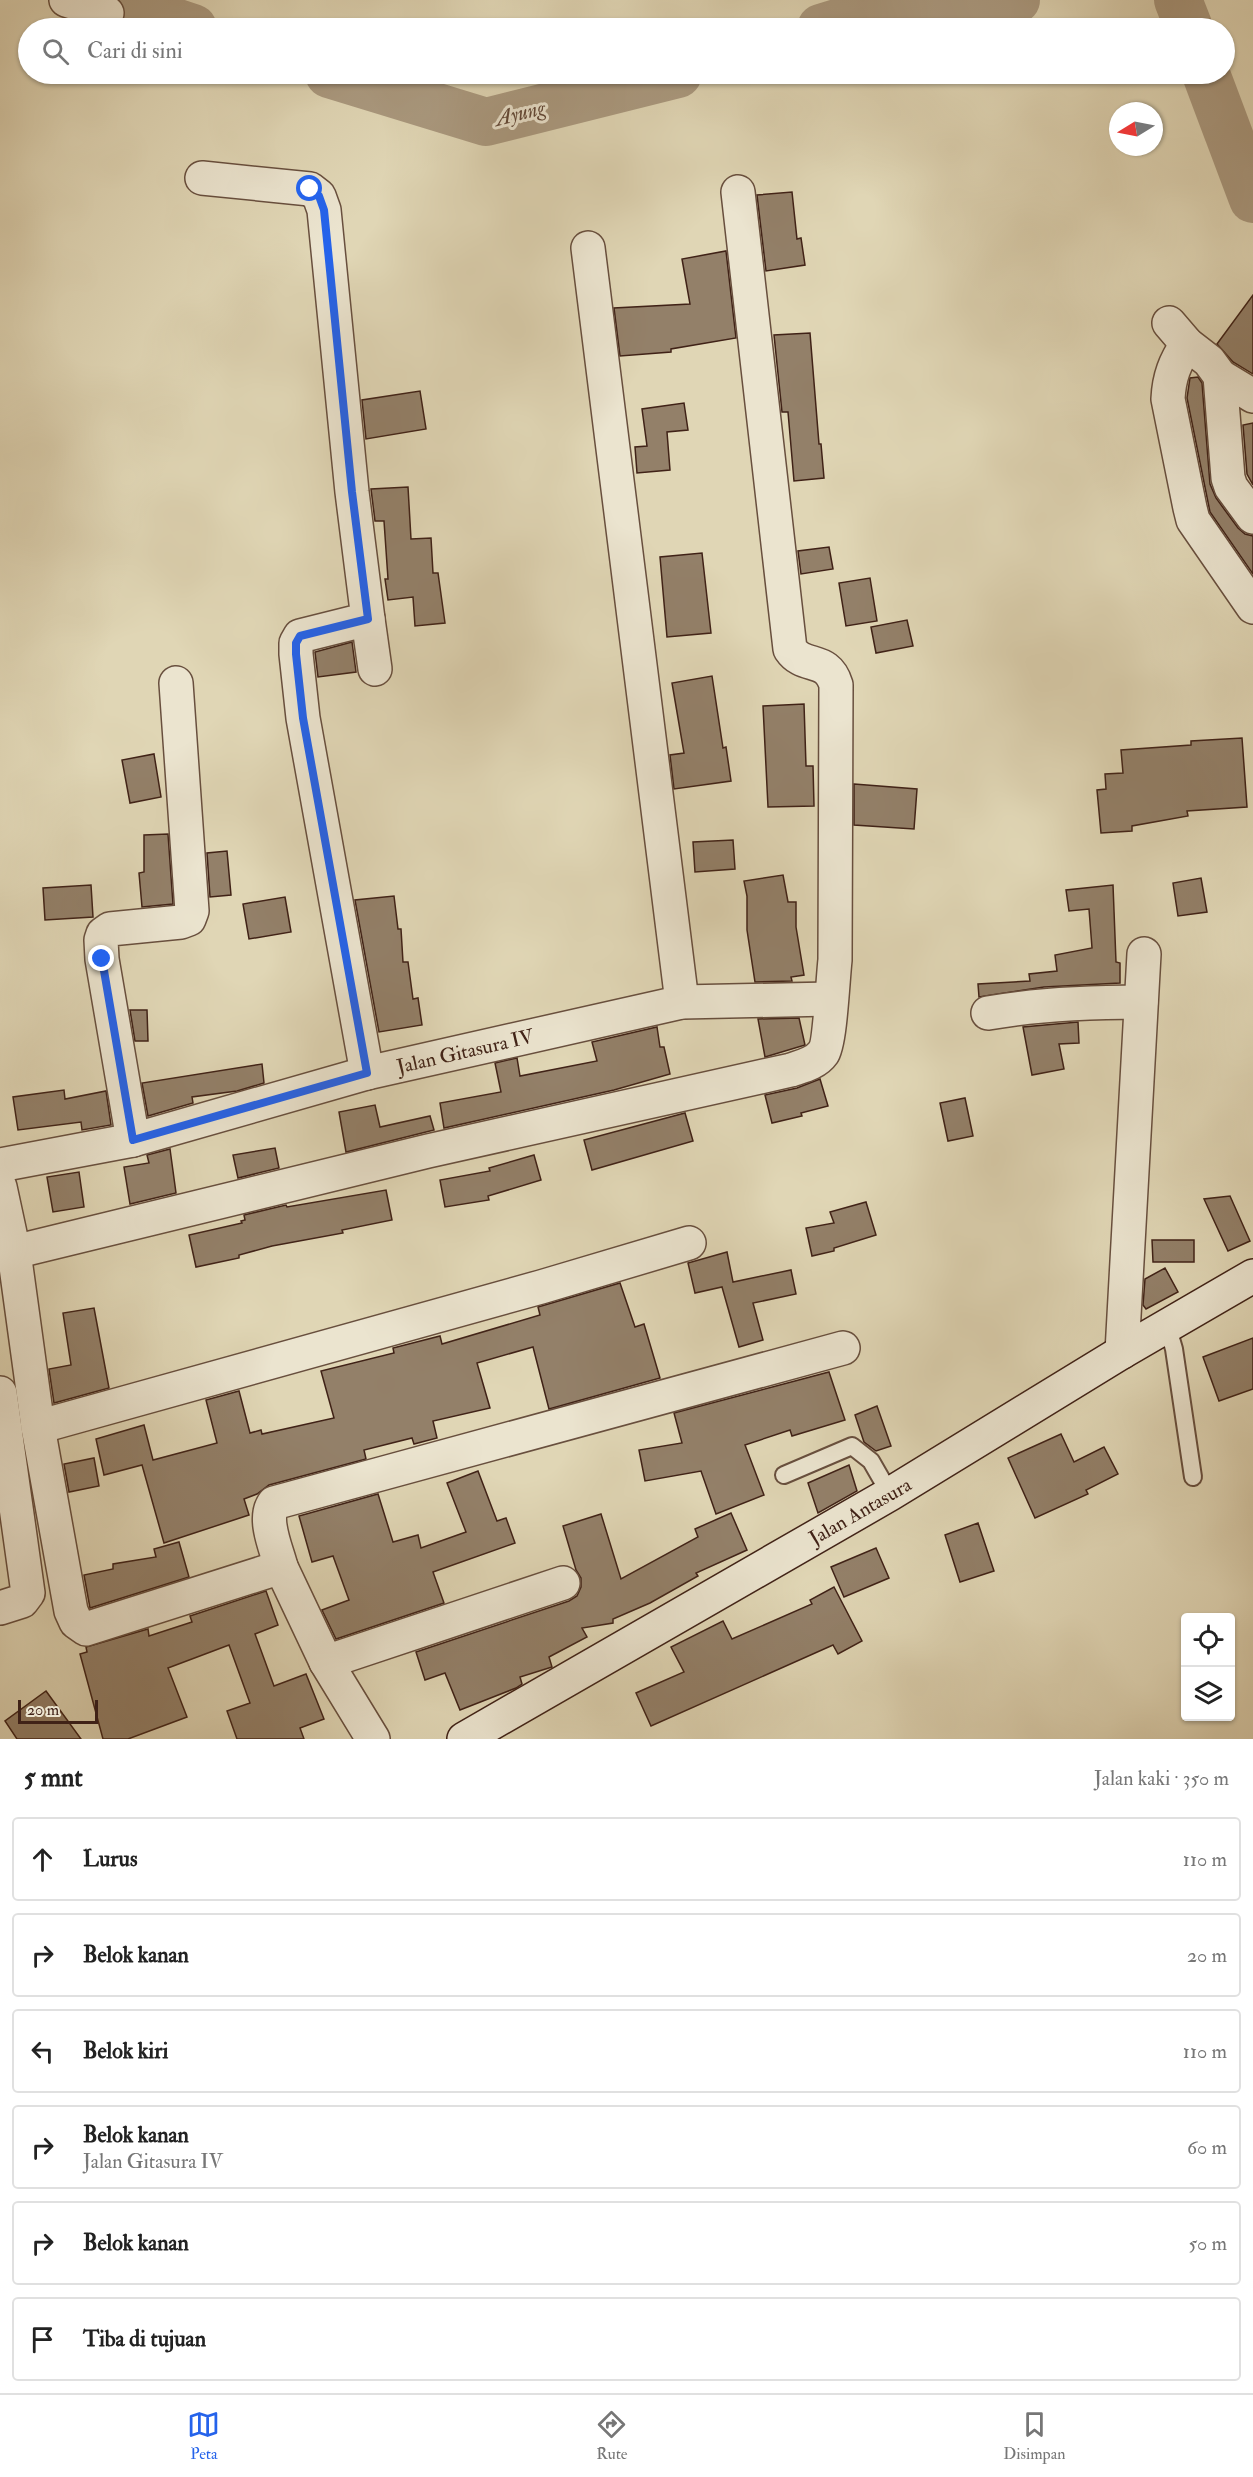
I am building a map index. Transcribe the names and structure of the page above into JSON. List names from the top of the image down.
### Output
{
  "streets": {
    "street": ["Jalan Gitasura IV", "Jalan Antasura"]
  },
  "water": ["Ayung"],
  "scale_bar": "20 m",
  "north": "left",
  "page": {
    "search": "Cari di sini",
    "scale": "20 m",
    "heading": ["5 mnt", "Jalan kaki · 350 m"],
    "list": [
      ["Lurus", "110 m"],
      ["Belok kanan", "20 m"],
      ["Belok kiri", "110 m"],
      ["Belok kanan", "Jalan Gitasura IV", "60 m"],
      ["Belok kanan", "50 m"],
      "Tiba di tujuan"
    ],
    "nav": ["Peta", "Rute", "Disimpan"]
  }
}
